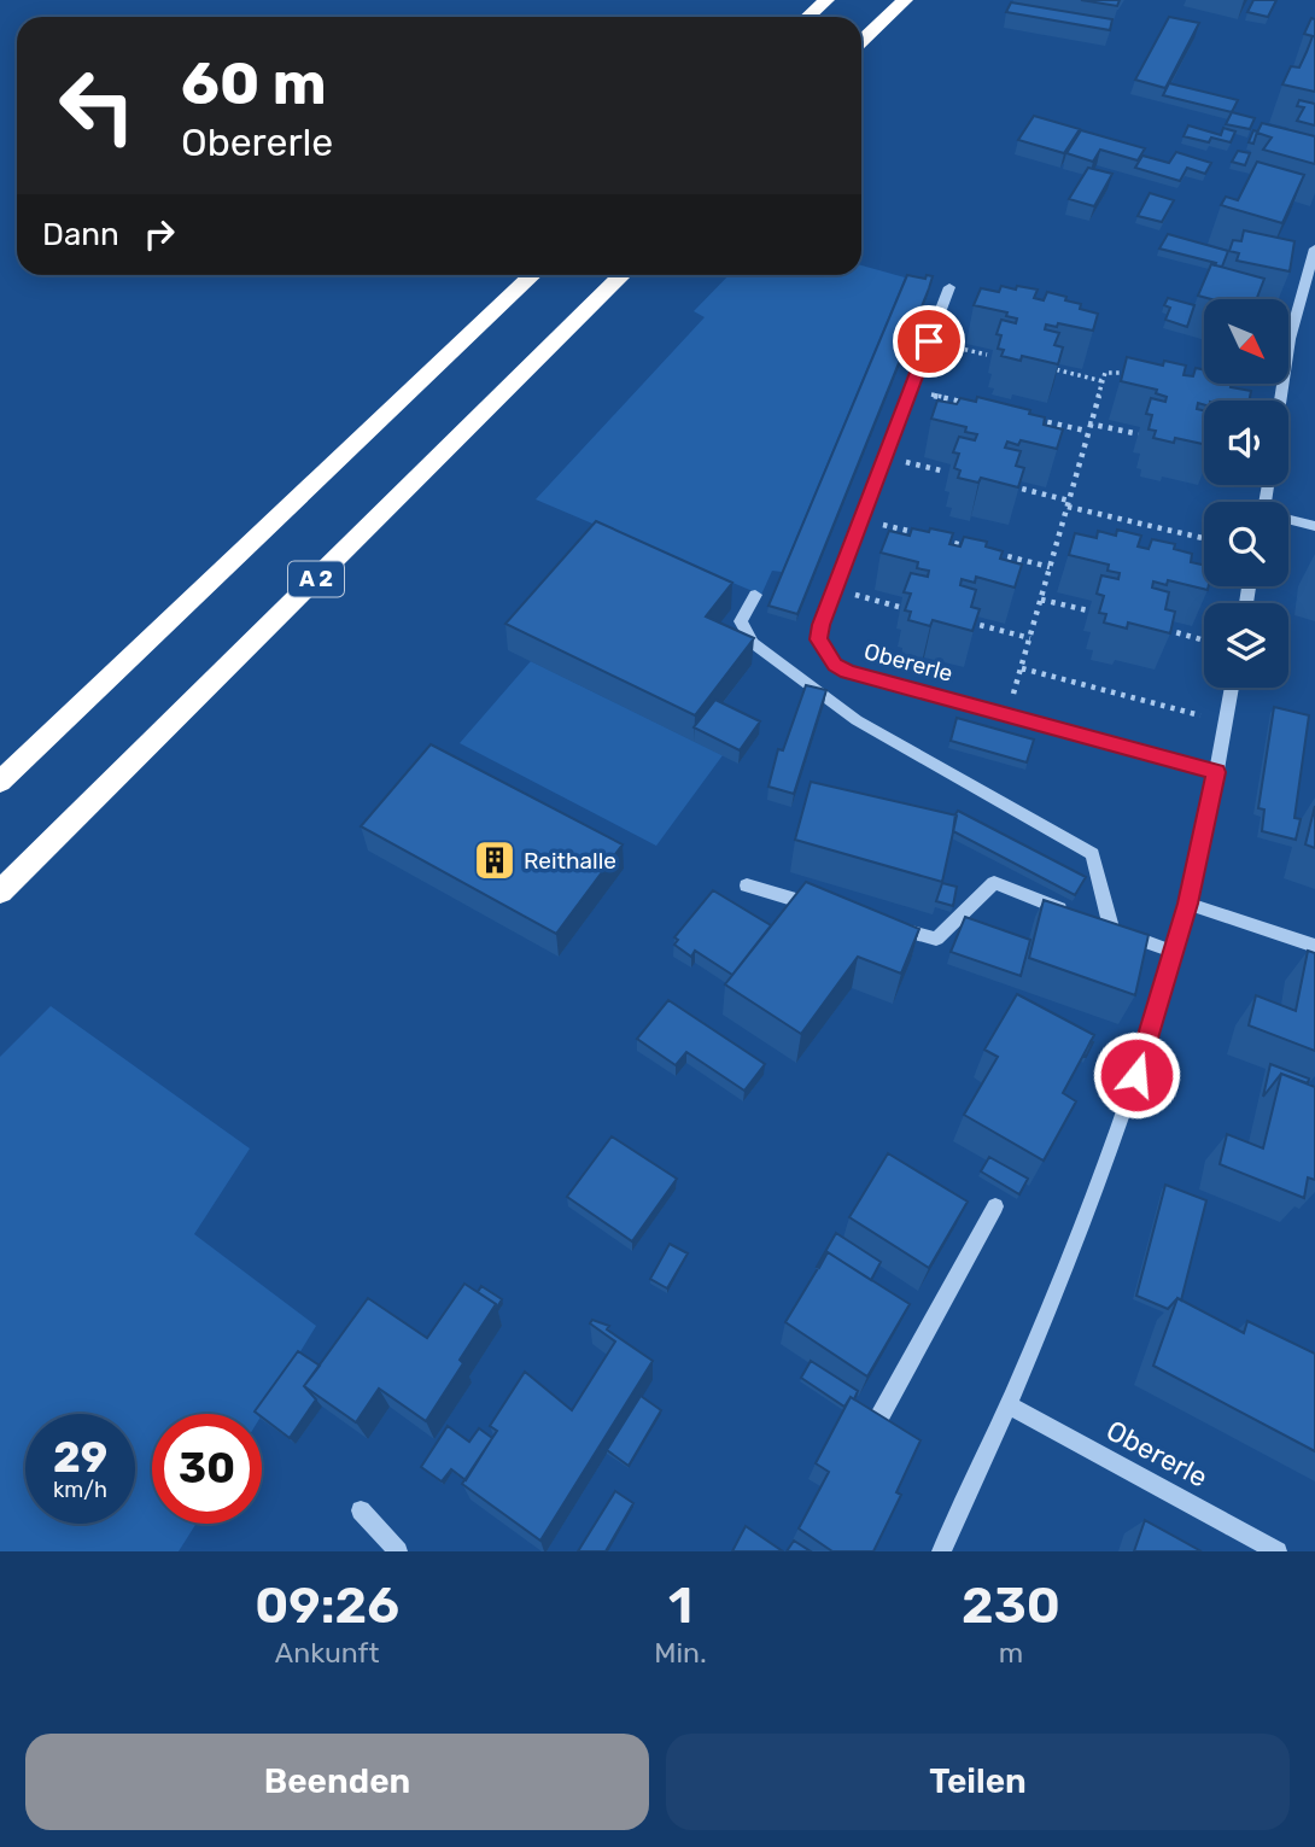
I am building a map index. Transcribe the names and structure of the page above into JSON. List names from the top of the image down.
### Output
{
  "streets": {
    "highway": ["A 2"],
    "street": ["Obererle"]
  },
  "places": {
    "building": ["Reithalle"]
  },
  "north": "bottom right",
  "page": {
    "turn": ["60 m", "Obererle"],
    "then": "Dann",
    "speed": "29 km/h",
    "limit": "30",
    "eta": [
      "09:26",
      "Ankunft",
      "1",
      "Min.",
      "230",
      "m"
    ],
    "buttons": ["Beenden", "Teilen"]
  }
}
